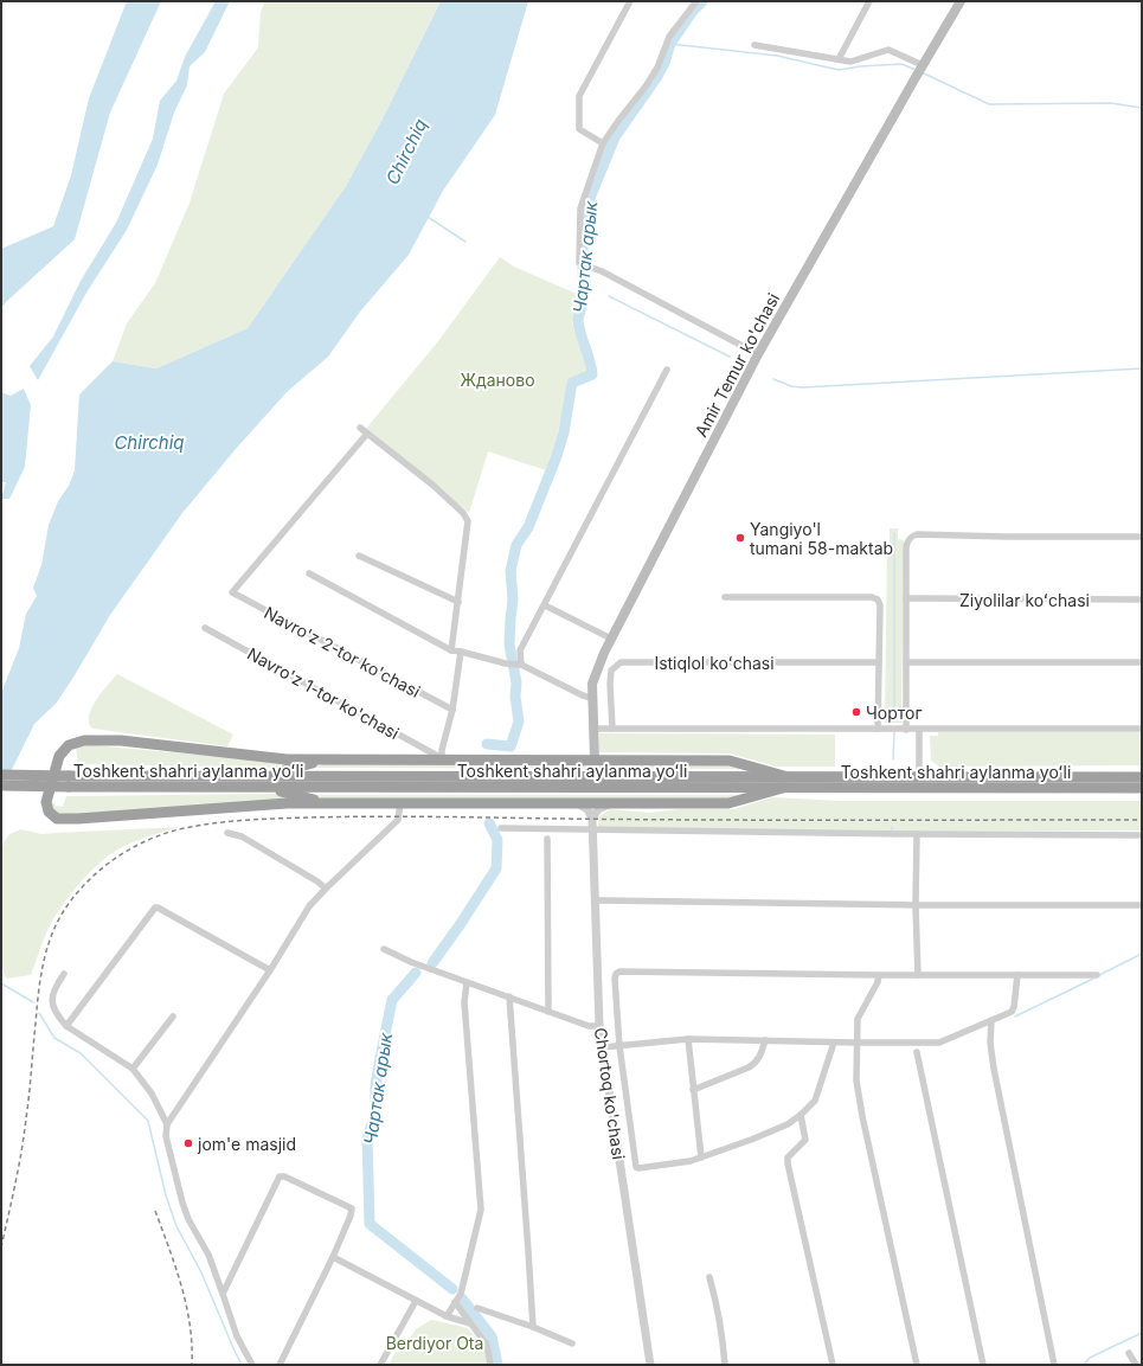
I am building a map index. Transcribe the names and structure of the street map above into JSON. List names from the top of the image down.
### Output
{
  "streets": {
    "highway": ["Toshkent shahri aylanma yoʻli"],
    "main road": ["Amir Temur ko'chasi"],
    "street": [
      "Ziyolilar koʻchasi",
      "Navro'z 2-tor ko'chasi",
      "Istiqlol koʻchasi",
      "Navro'z 1-tor ko'chasi",
      "Chortoq ko'chasi"
    ]
  },
  "water": ["Chirchiq", "Чартак арык"],
  "parks": ["Жданово", "Berdiyor Ota"],
  "places": ["Yangiyo'l tumani 58-maktab", "Чортог", "jom'e masjid"]
}
